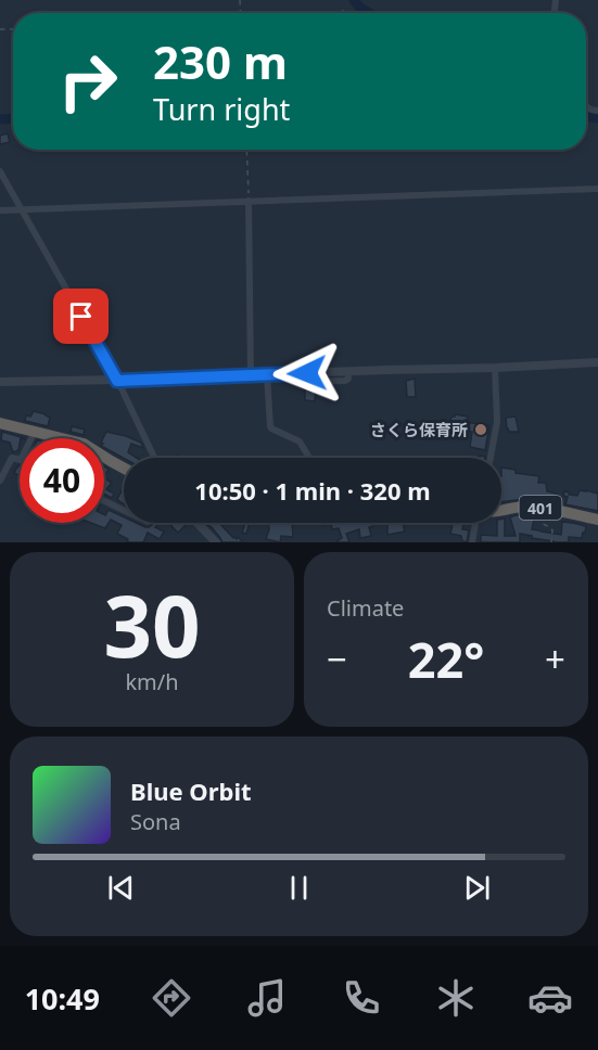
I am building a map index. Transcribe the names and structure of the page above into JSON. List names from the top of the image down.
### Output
{
  "streets": {
    "highway": ["401"]
  },
  "places": ["さくら保育所"],
  "page": {
    "turn": ["230 m", "Turn right"],
    "limit": "40",
    "trip": "10:50 · 1 min · 320 m",
    "tile": [
      ["30", "km/h"],
      "Climate"
    ],
    "heat": ["−", "22°", "+"],
    "song": ["Blue Orbit", "Sona"],
    "tabs": "10:49"
  }
}
